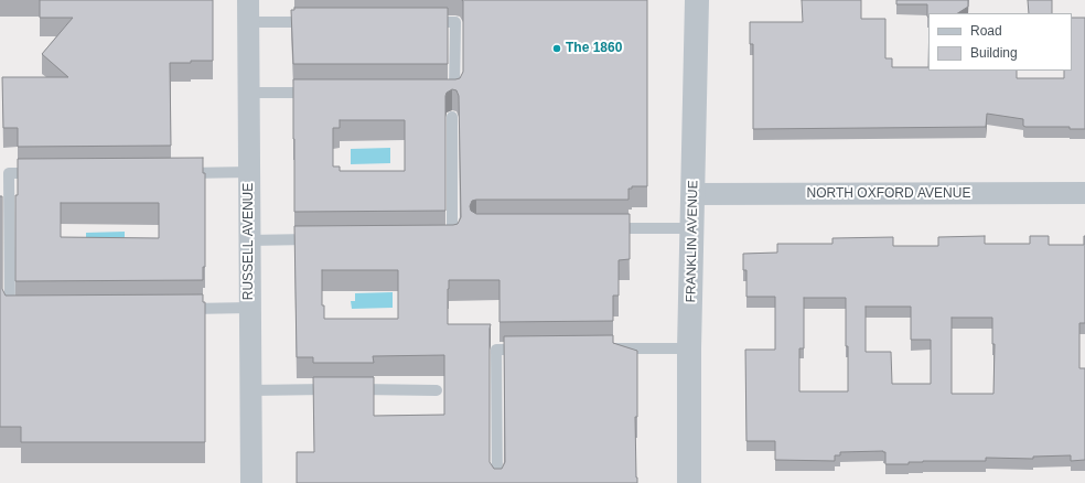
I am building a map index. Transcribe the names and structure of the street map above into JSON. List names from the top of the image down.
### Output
{
  "streets": {
    "street": ["NORTH OXFORD AVENUE", "RUSSELL AVENUE", "FRANKLIN AVENUE"]
  },
  "crossings": [
    ["NORTH OXFORD AVENUE", "FRANKLIN AVENUE"]
  ],
  "places": ["The 1860"],
  "legend": ["Road", "Building"]
}
